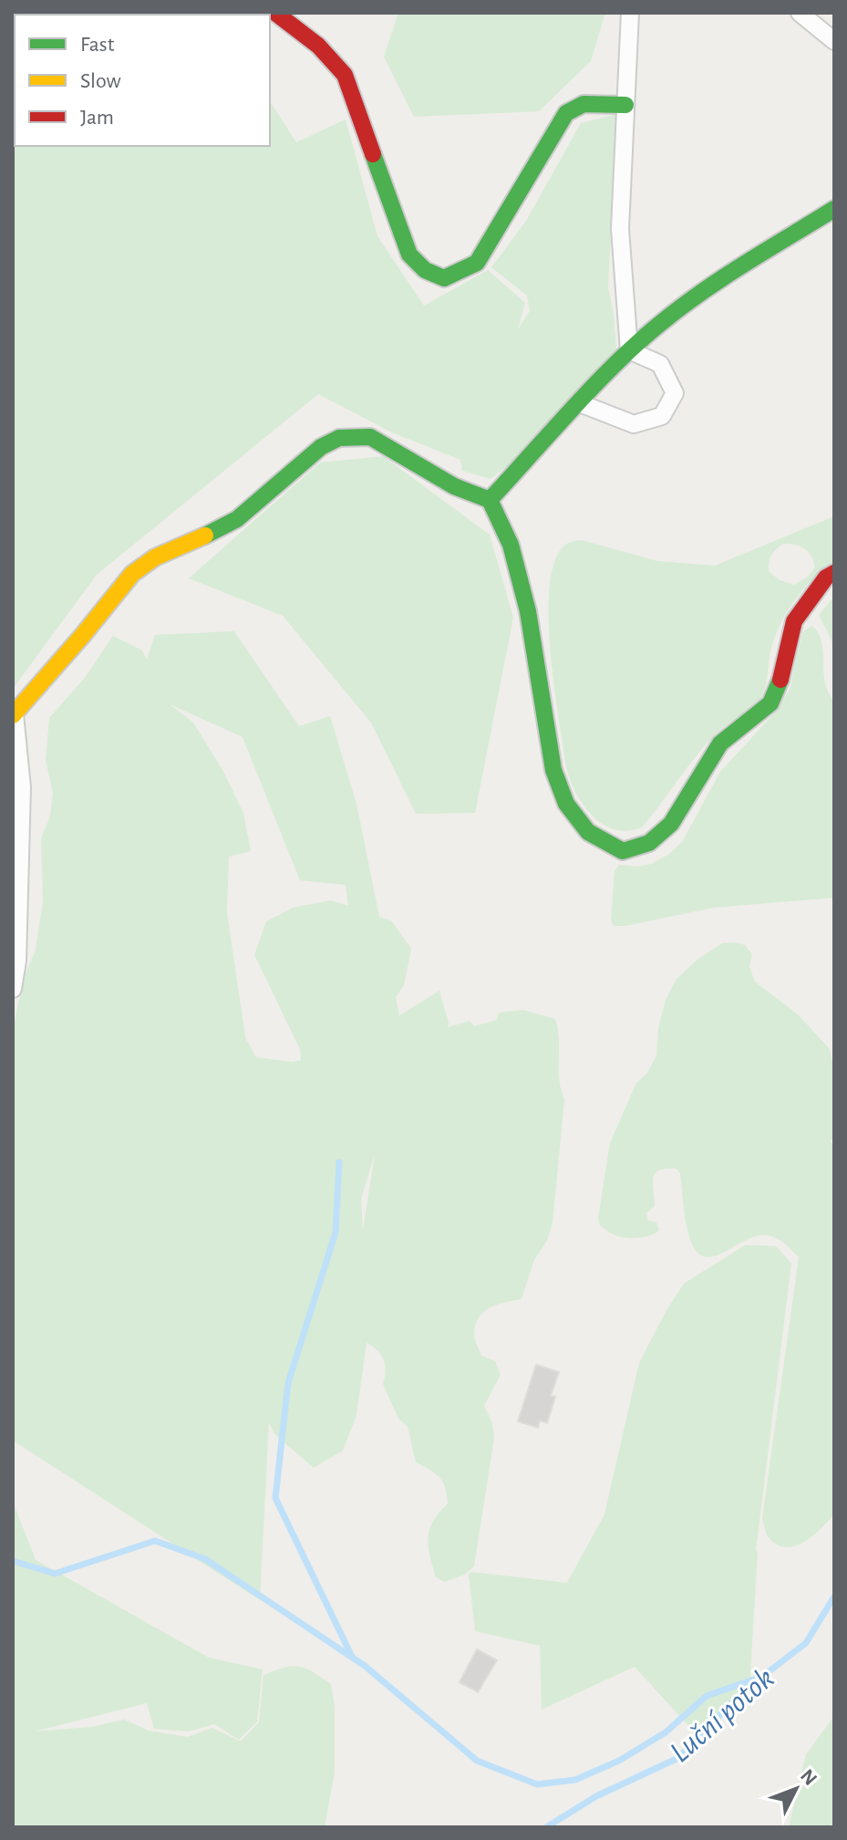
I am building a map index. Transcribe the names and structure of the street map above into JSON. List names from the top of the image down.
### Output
{
  "water": ["Luční potok"],
  "legend": ["Fast", "Slow", "Jam"],
  "north": "top right"
}
